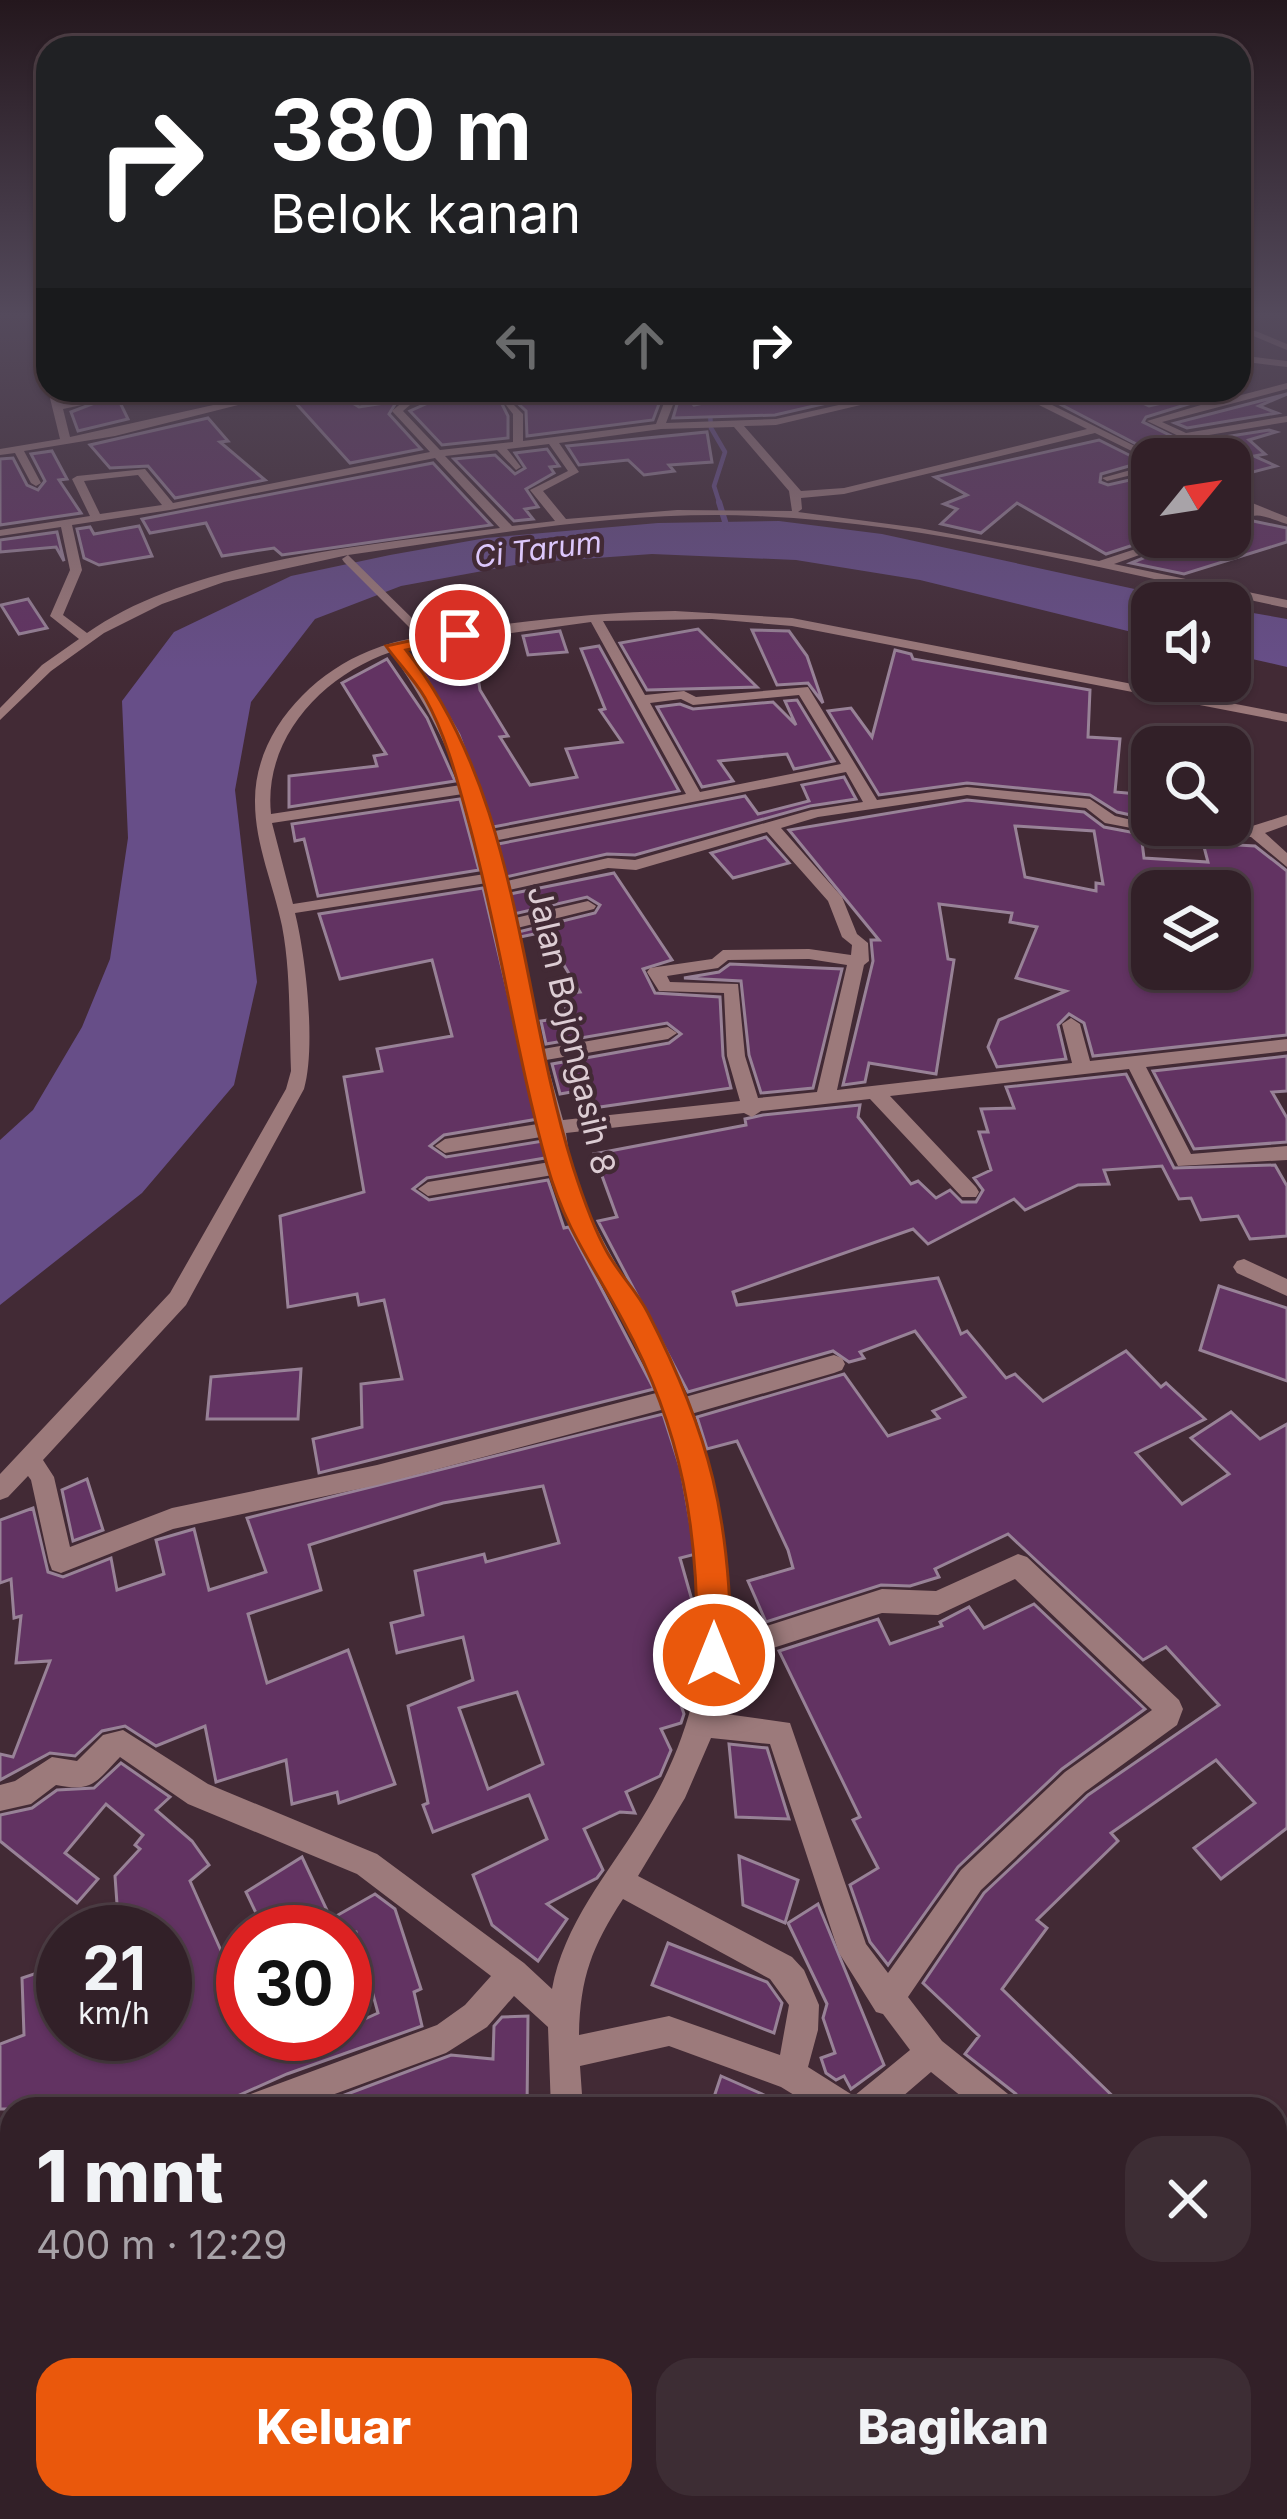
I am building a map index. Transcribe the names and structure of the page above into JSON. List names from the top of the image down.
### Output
{
  "streets": {
    "street": ["Jalan Bojongasih 8"]
  },
  "water": ["Ci Tarum"],
  "north": "top right",
  "page": {
    "turn": ["380 m", "Belok kanan"],
    "speed": "21 km/h",
    "limit": "30",
    "heading": ["1 mnt", "400 m · 12:29"],
    "buttons": ["Keluar", "Bagikan"]
  }
}
